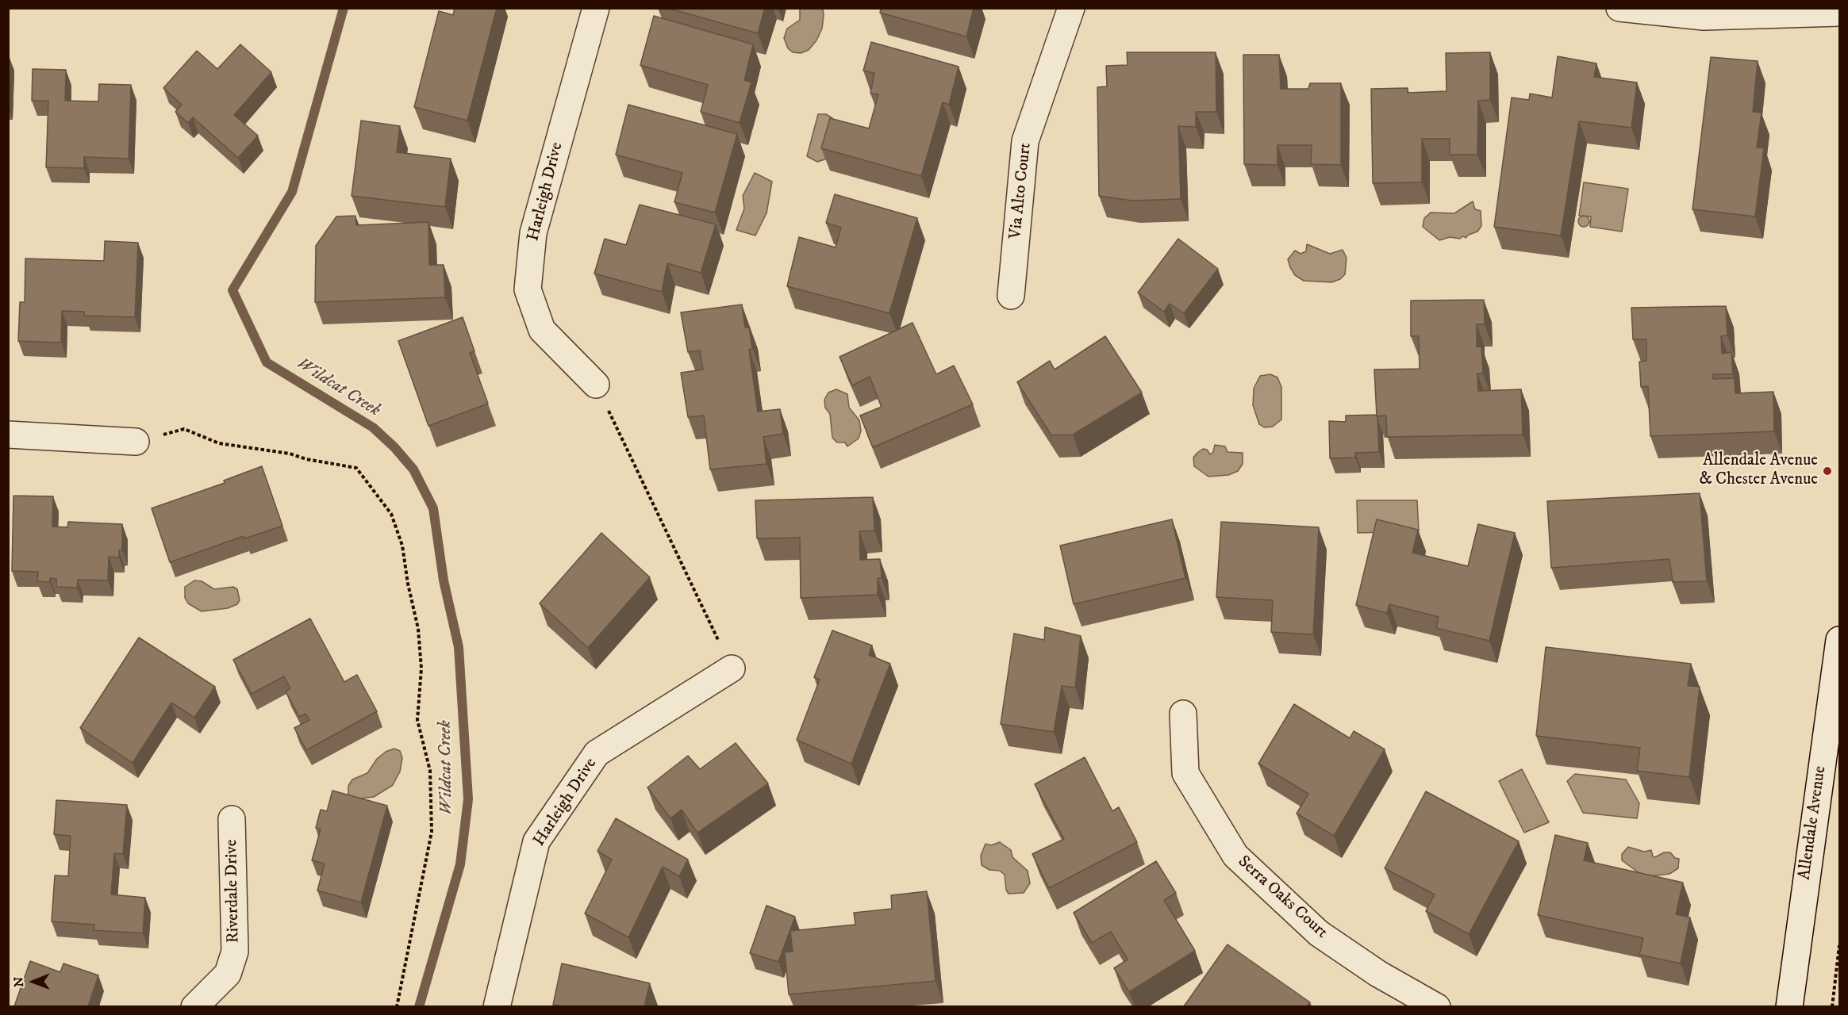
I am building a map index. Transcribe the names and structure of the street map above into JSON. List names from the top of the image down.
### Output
{
  "streets": {
    "street": [
      "Via Alto Court",
      "Harleigh Drive",
      "Allendale Avenue",
      "Riverdale Drive",
      "Serra Oaks Court"
    ]
  },
  "water": ["Wildcat Creek"],
  "places": ["Allendale Avenue & Chester Avenue"],
  "north": "left"
}
